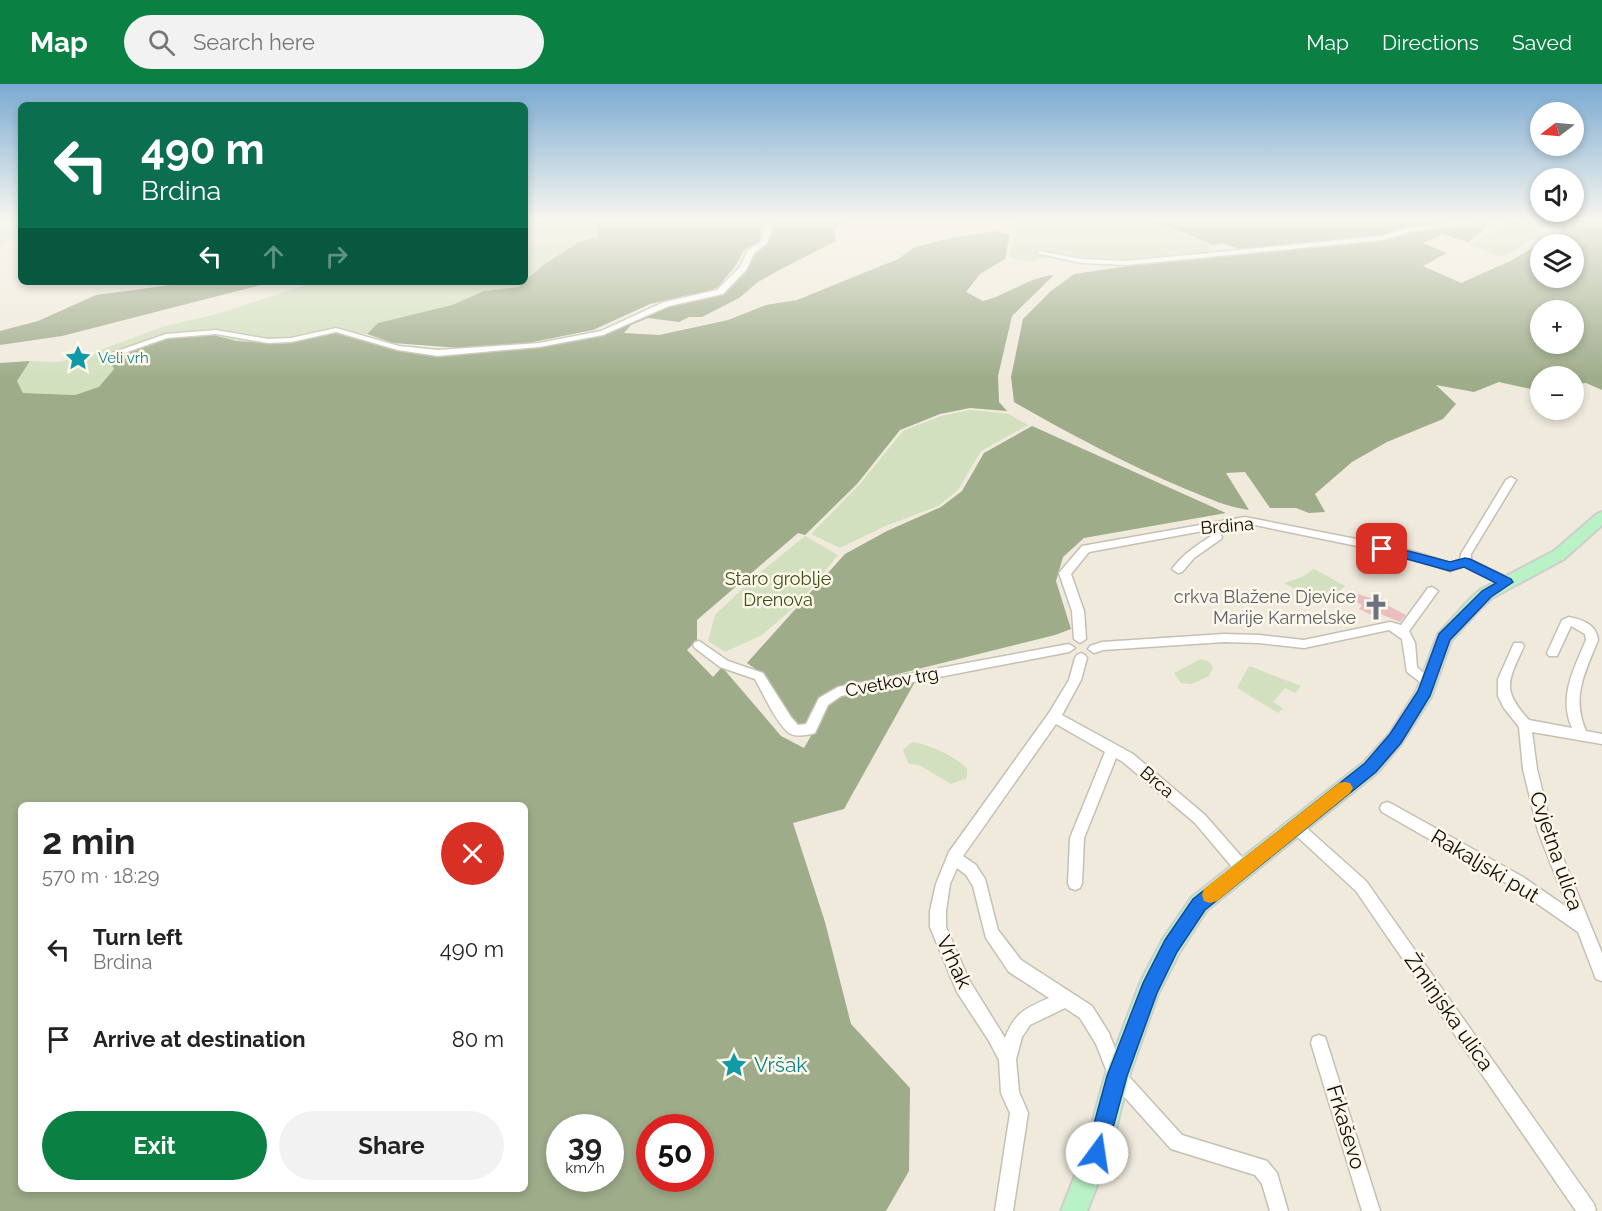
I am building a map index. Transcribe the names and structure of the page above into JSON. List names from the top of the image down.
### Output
{
  "streets": {
    "street": [
      "Brdina",
      "Cvetkov trg",
      "Brca",
      "Cvjetna ulica",
      "Rakaljski put",
      "Vrhak",
      "Žminjska ulica",
      "Frkaševo"
    ]
  },
  "crossings": [
    ["Brdina", "Cvetkov trg"],
    ["Cvjetna ulica", "Rakaljski put"]
  ],
  "parks": ["Staro groblje Drenova"],
  "places": {
    "place": ["Veli vrh", "Vršak"],
    "church": ["crkva Blažene Djevice Marije Karmelske"]
  },
  "north": "left",
  "page": {
    "header": "Map",
    "search": "Search here",
    "nav": ["Map", "Directions", "Saved"],
    "map_buttons": ["+", "−"],
    "turn": ["490 m", "Brdina"],
    "heading": ["2 min", "570 m · 18:29"],
    "list": [
      {
        "name": "Turn left",
        "note": "Brdina",
        "value": "490 m"
      },
      {
        "name": "Arrive at destination",
        "value": "80 m"
      }
    ],
    "buttons": ["Exit", "Share"],
    "speed": "39 km/h",
    "limit": "50"
  }
}
